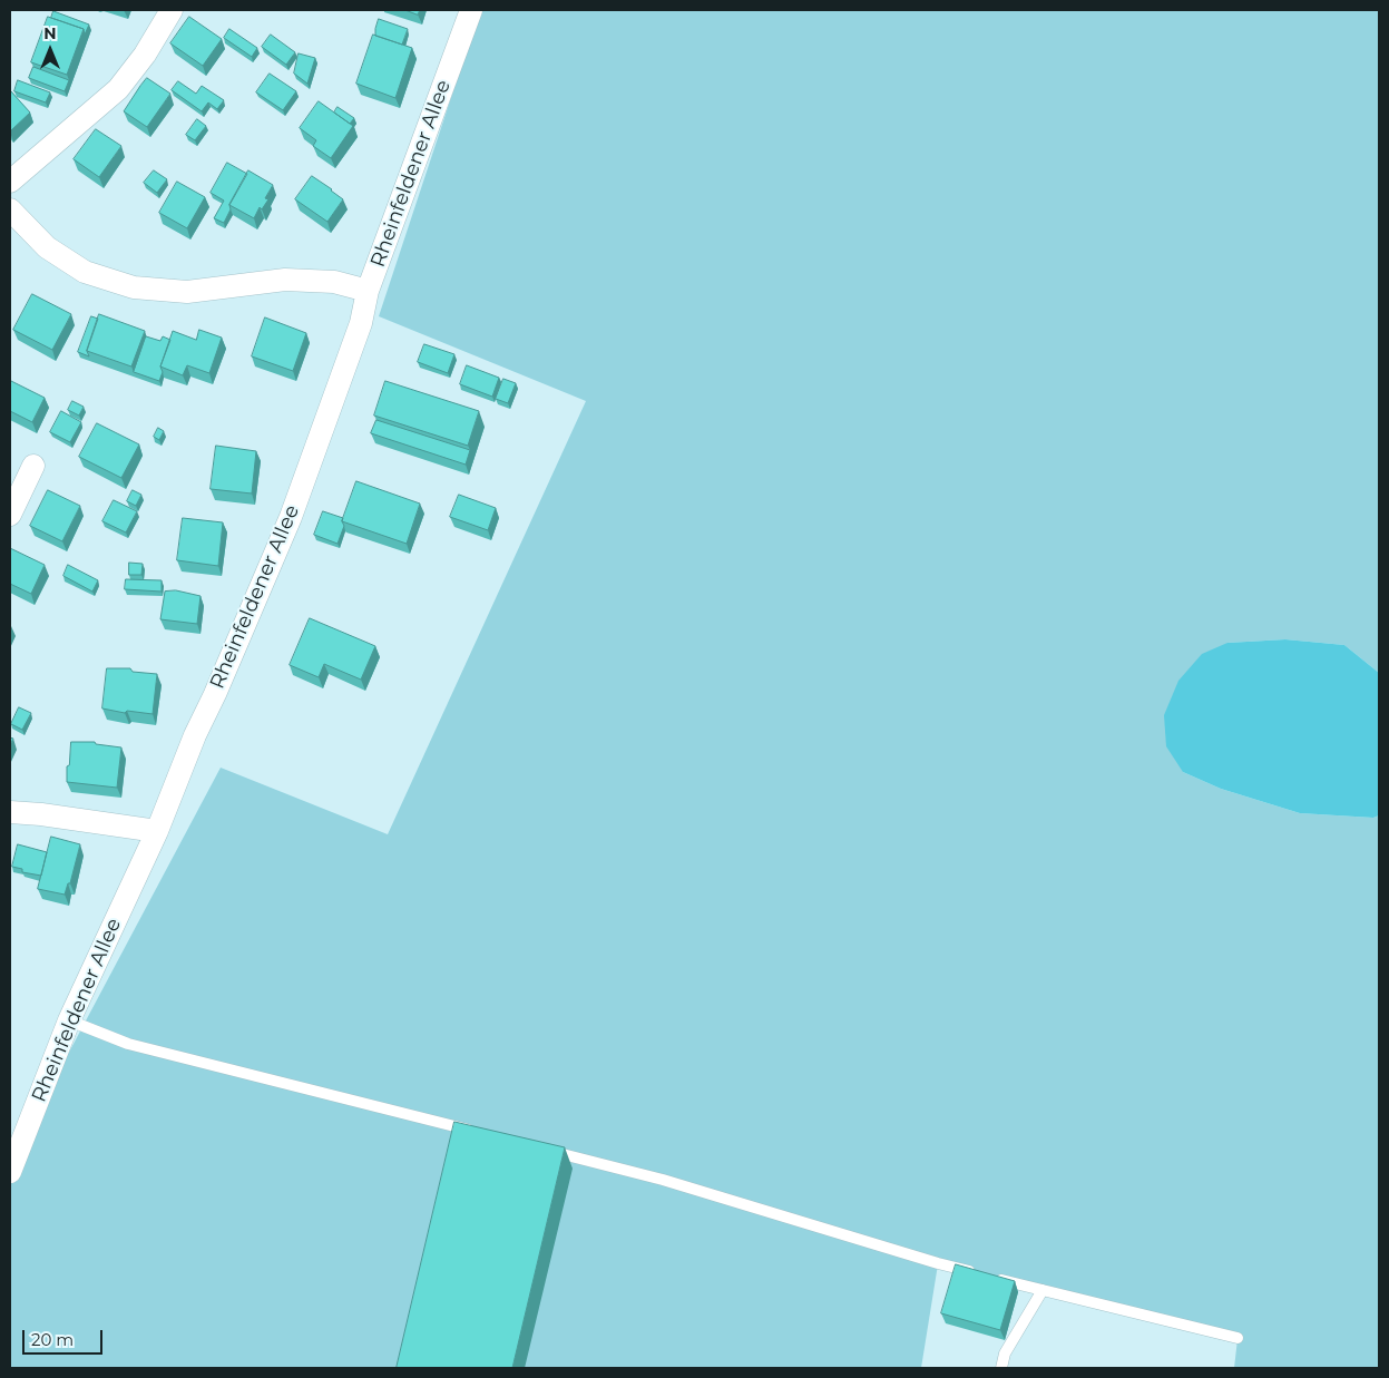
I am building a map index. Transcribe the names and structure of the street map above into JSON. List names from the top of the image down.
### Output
{
  "streets": {
    "street": ["Rheinfeldener Allee"]
  },
  "scale_bar": "20 m",
  "north": "top"
}
